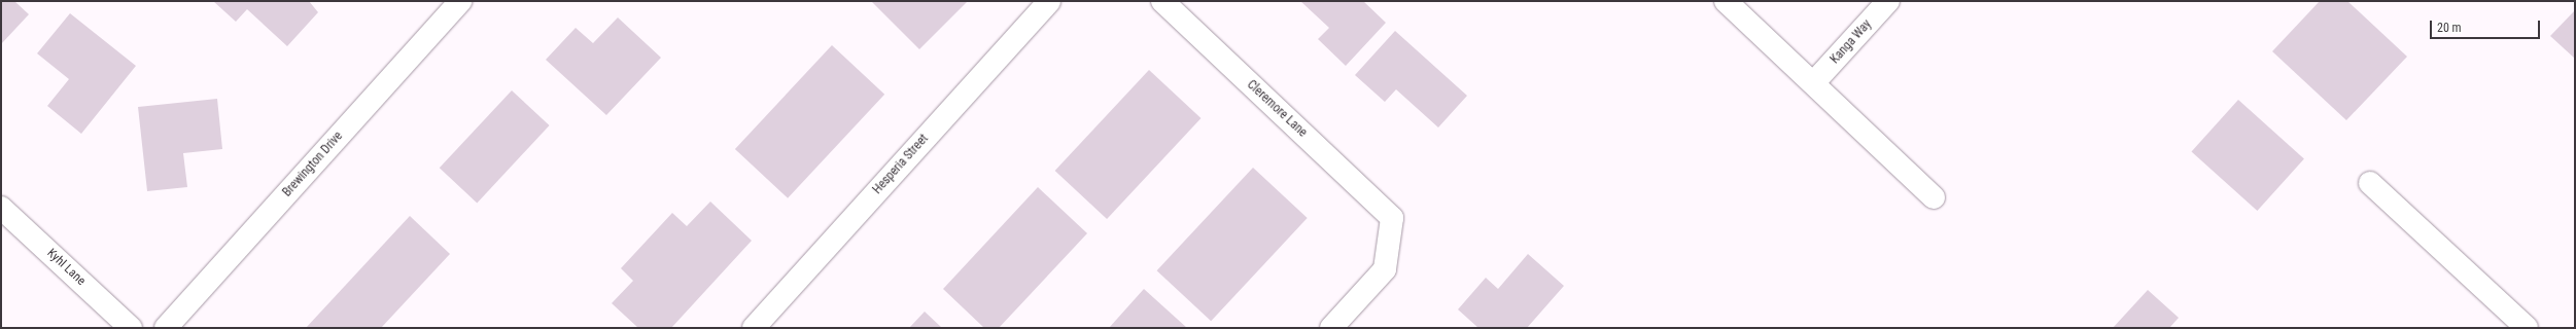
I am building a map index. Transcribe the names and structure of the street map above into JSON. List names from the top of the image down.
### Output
{
  "streets": {
    "street": [
      "Kanga Way",
      "Cleremore Lane",
      "Brewington Drive",
      "Hesperia Street",
      "Kyhl Lane"
    ]
  },
  "scale_bar": "20 m"
}
